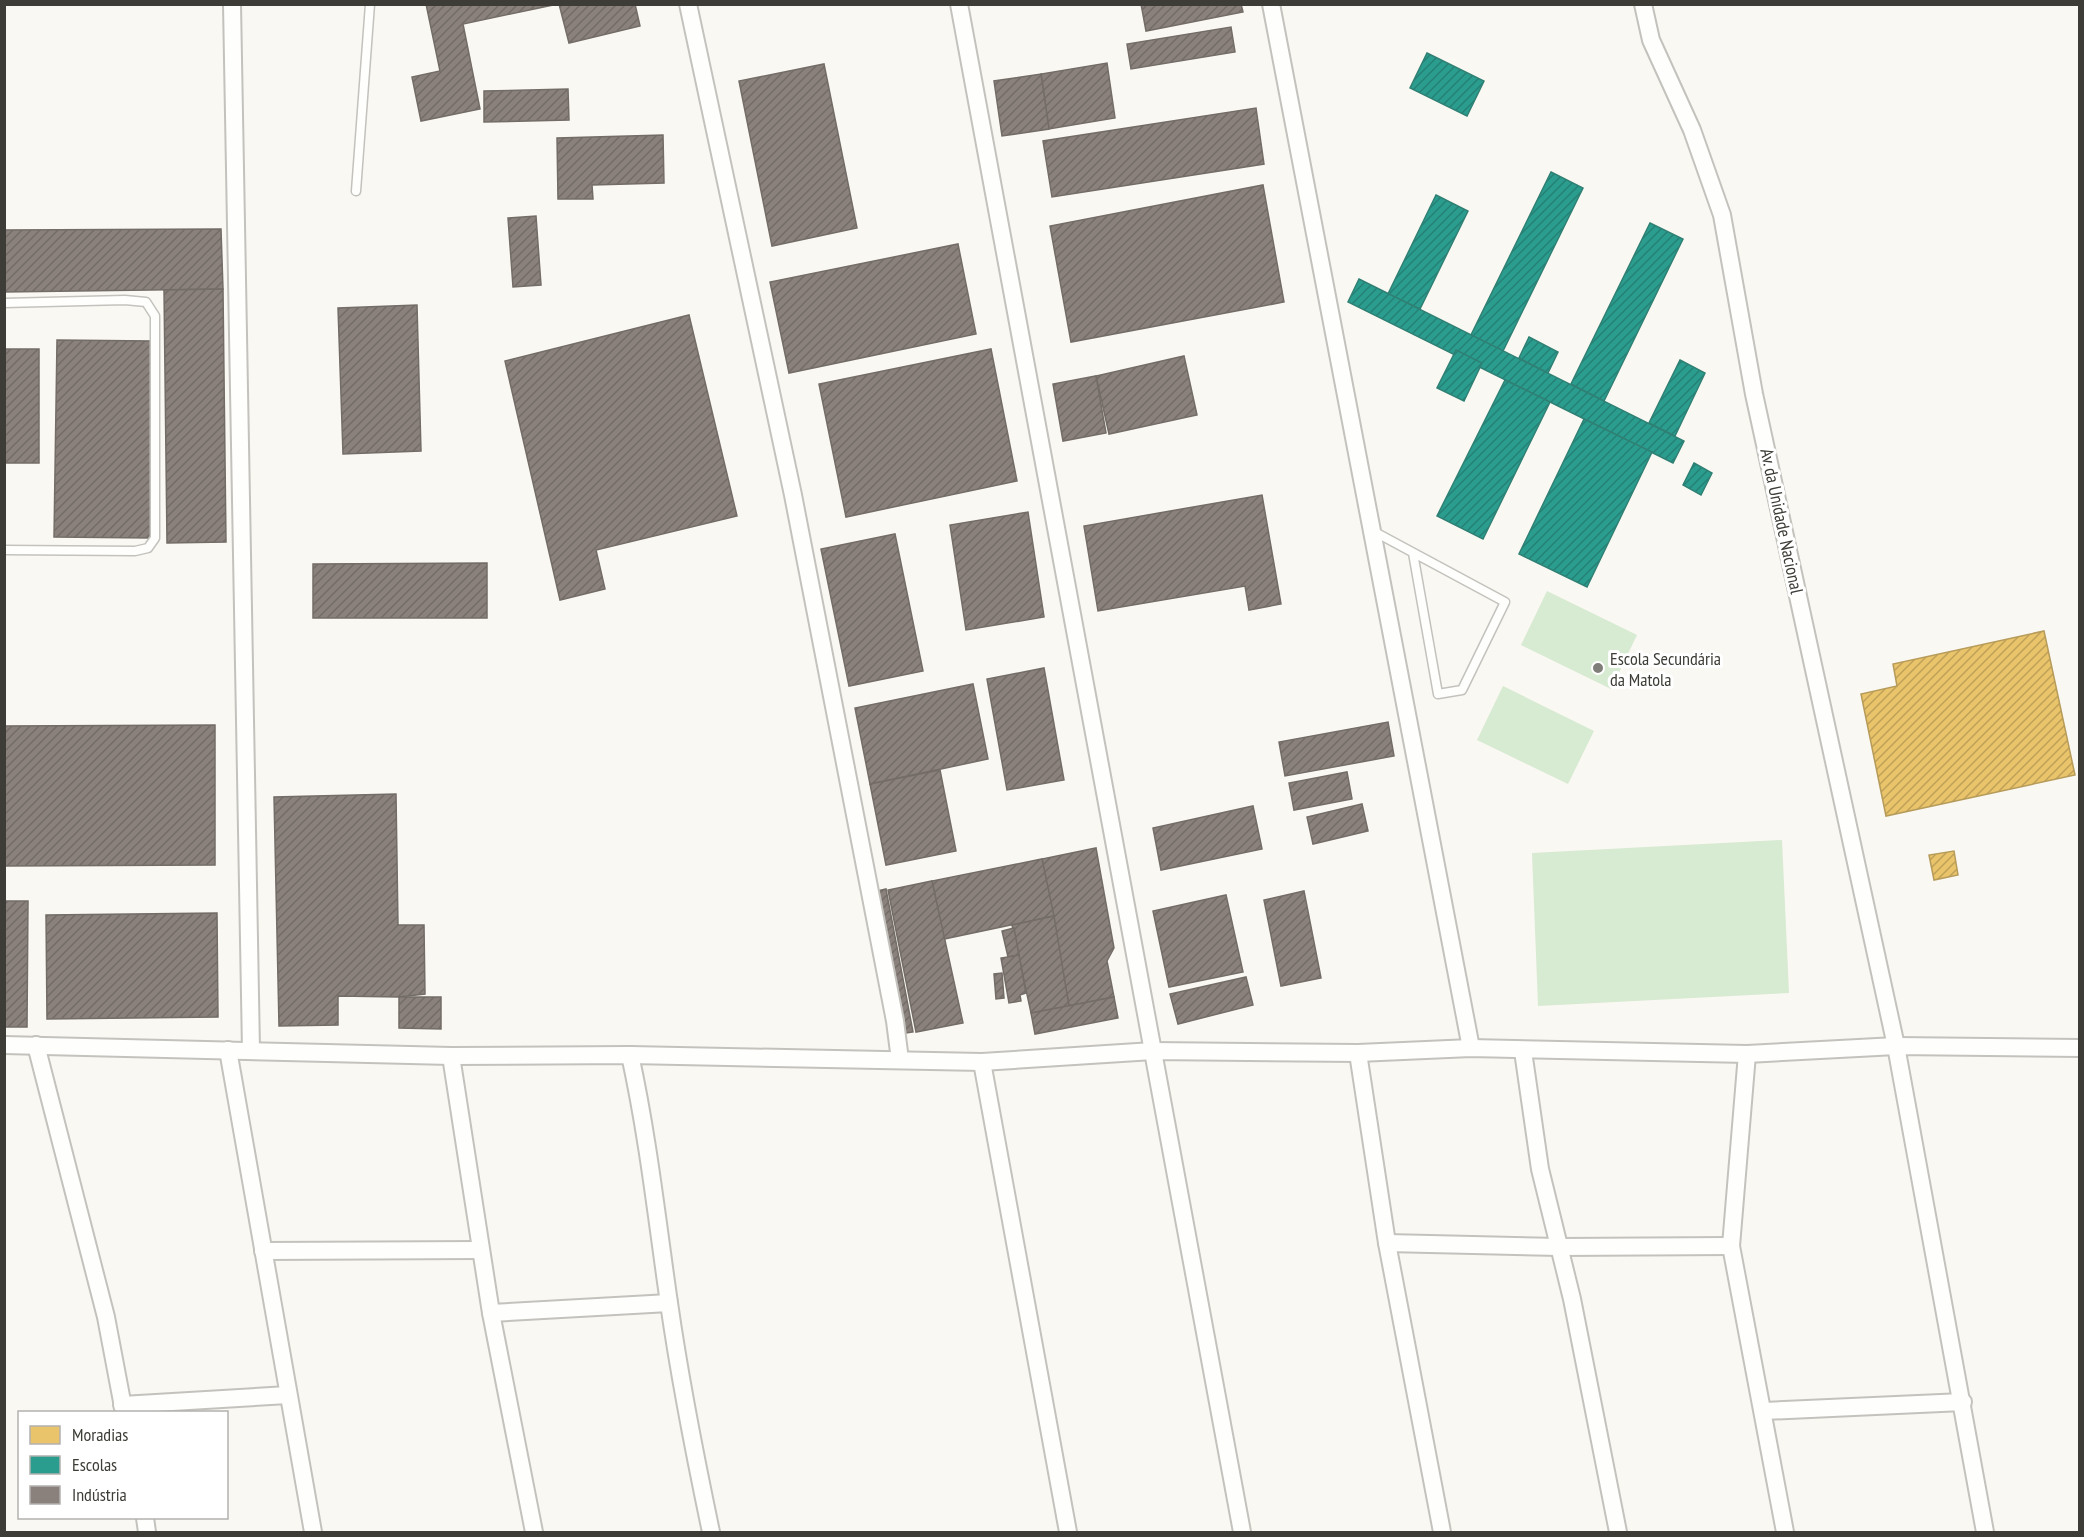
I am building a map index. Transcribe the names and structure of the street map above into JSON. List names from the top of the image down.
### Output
{
  "streets": {
    "street": ["Av. da Unidade Nacional"]
  },
  "places": ["Escola Secundária da Matola"],
  "legend": ["Moradias", "Escolas", "Indústria"]
}
